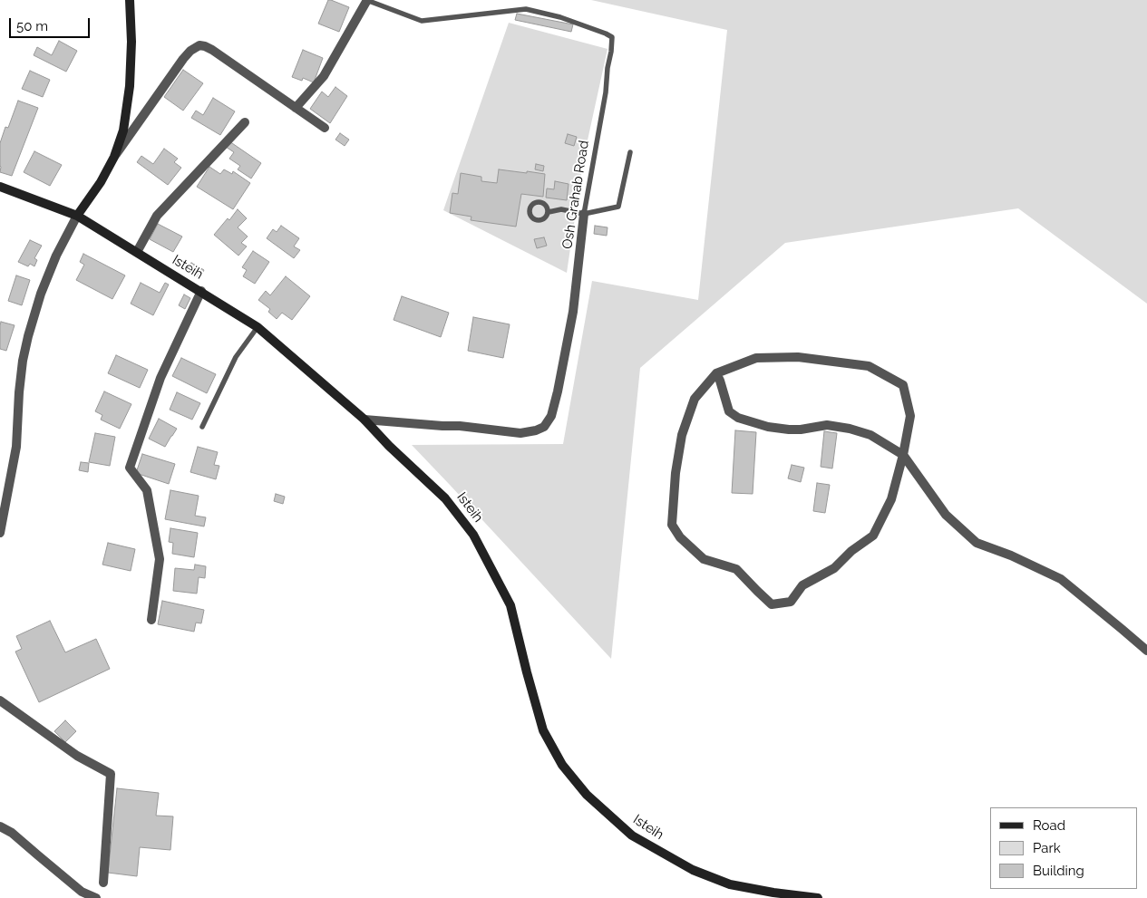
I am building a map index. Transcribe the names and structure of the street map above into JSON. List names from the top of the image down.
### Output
{
  "streets": {
    "street": ["Osh Grahab Road", "Isteih"]
  },
  "crossings": [
    ["Osh Grahab Road", "Isteih"]
  ],
  "legend": ["Road", "Park", "Building"],
  "scale_bar": "50 m"
}
